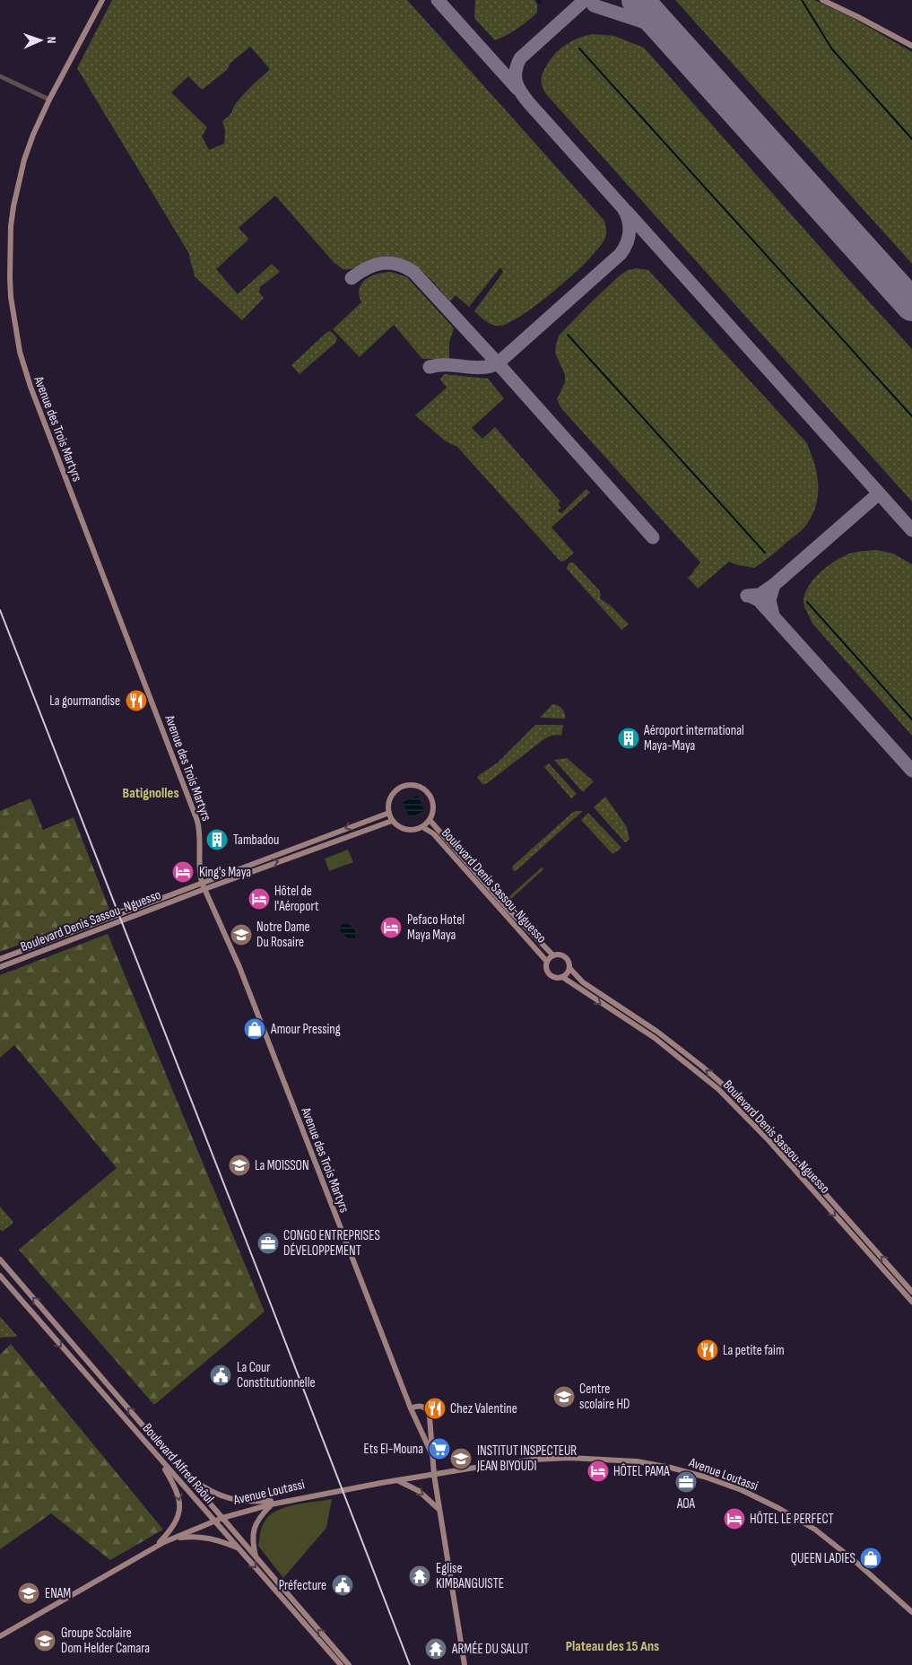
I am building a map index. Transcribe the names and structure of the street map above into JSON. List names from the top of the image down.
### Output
{
  "streets": {
    "main road": [
      "Avenue des Trois Martyrs",
      "Boulevard Denis Sassou-Nguesso",
      "Boulevard Alfred Raôul",
      "Avenue Loutassi"
    ]
  },
  "crossings": [
    ["Avenue des Trois Martyrs", "Boulevard Denis Sassou-Nguesso"],
    ["Avenue des Trois Martyrs", "Avenue Loutassi"],
    ["Boulevard Alfred Raôul", "Avenue Loutassi"]
  ],
  "districts": ["Batignolles", "Plateau des 15 Ans"],
  "places": {
    "restaurant": ["La gourmandise", "La petite faim", "Chez Valentine"],
    "building": ["Aéroport international Maya-Maya", "Tambadou"],
    "hotel": [
      "King's Maya",
      "Hôtel de l'Aéroport",
      "Pefaco Hotel Maya Maya",
      "HÔTEL PAMA",
      "HÔTEL LE PERFECT"
    ],
    "school or university": [
      "Notre Dame Du Rosaire",
      "La MOISSON",
      "Centre scolaire HD",
      "INSTITUT INSPECTEUR JEAN BIYOUDI",
      "ENAM",
      "Groupe Scolaire Dom Helder Camara"
    ],
    "shop": ["Amour Pressing", "QUEEN LADIES"],
    "office": ["CONGO ENTREPRISES DÉVELOPPEMENT", "AOA"],
    "public building": ["La Cour Constitutionnelle", "Préfecture"],
    "supermarket": ["Ets El-Mouna"],
    "temple": ["Eglise KIMBANGUISTE", "ARMÉE DU SALUT"]
  },
  "north": "right"
}
